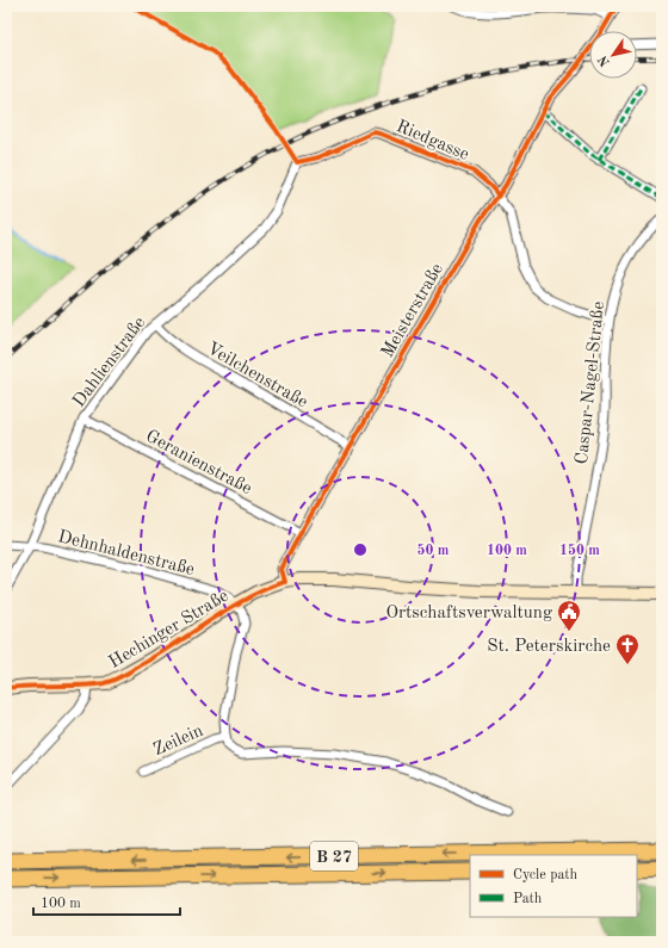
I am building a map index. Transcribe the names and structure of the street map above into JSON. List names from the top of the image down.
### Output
{
  "streets": {
    "highway": ["B 27"],
    "street": [
      "Riedgasse",
      "Meisterstraße",
      "Dahlienstraße",
      "Veilchenstraße",
      "Caspar-Nagel-Straße",
      "Geranienstraße",
      "Dehnhaldenstraße",
      "Hechinger Straße",
      "Zeilein"
    ]
  },
  "crossings": [
    ["Riedgasse", "Meisterstraße"],
    ["Riedgasse", "Dahlienstraße"],
    ["Riedgasse", "Caspar-Nagel-Straße"],
    ["Meisterstraße", "Veilchenstraße"],
    ["Meisterstraße", "Geranienstraße"],
    ["Meisterstraße", "Hechinger Straße"],
    ["Dahlienstraße", "Veilchenstraße"],
    ["Dahlienstraße", "Geranienstraße"],
    ["Dahlienstraße", "Dehnhaldenstraße"],
    ["Caspar-Nagel-Straße", "Hechinger Straße"],
    ["Dehnhaldenstraße", "Hechinger Straße"]
  ],
  "places": {
    "public building": ["Ortschaftsverwaltung"],
    "church": ["St. Peterskirche"]
  },
  "legend": ["Cycle path", "Path"],
  "scale_bar": "100 m",
  "north": "bottom left",
  "rings": ["50 m", "100 m", "150 m"]
}
